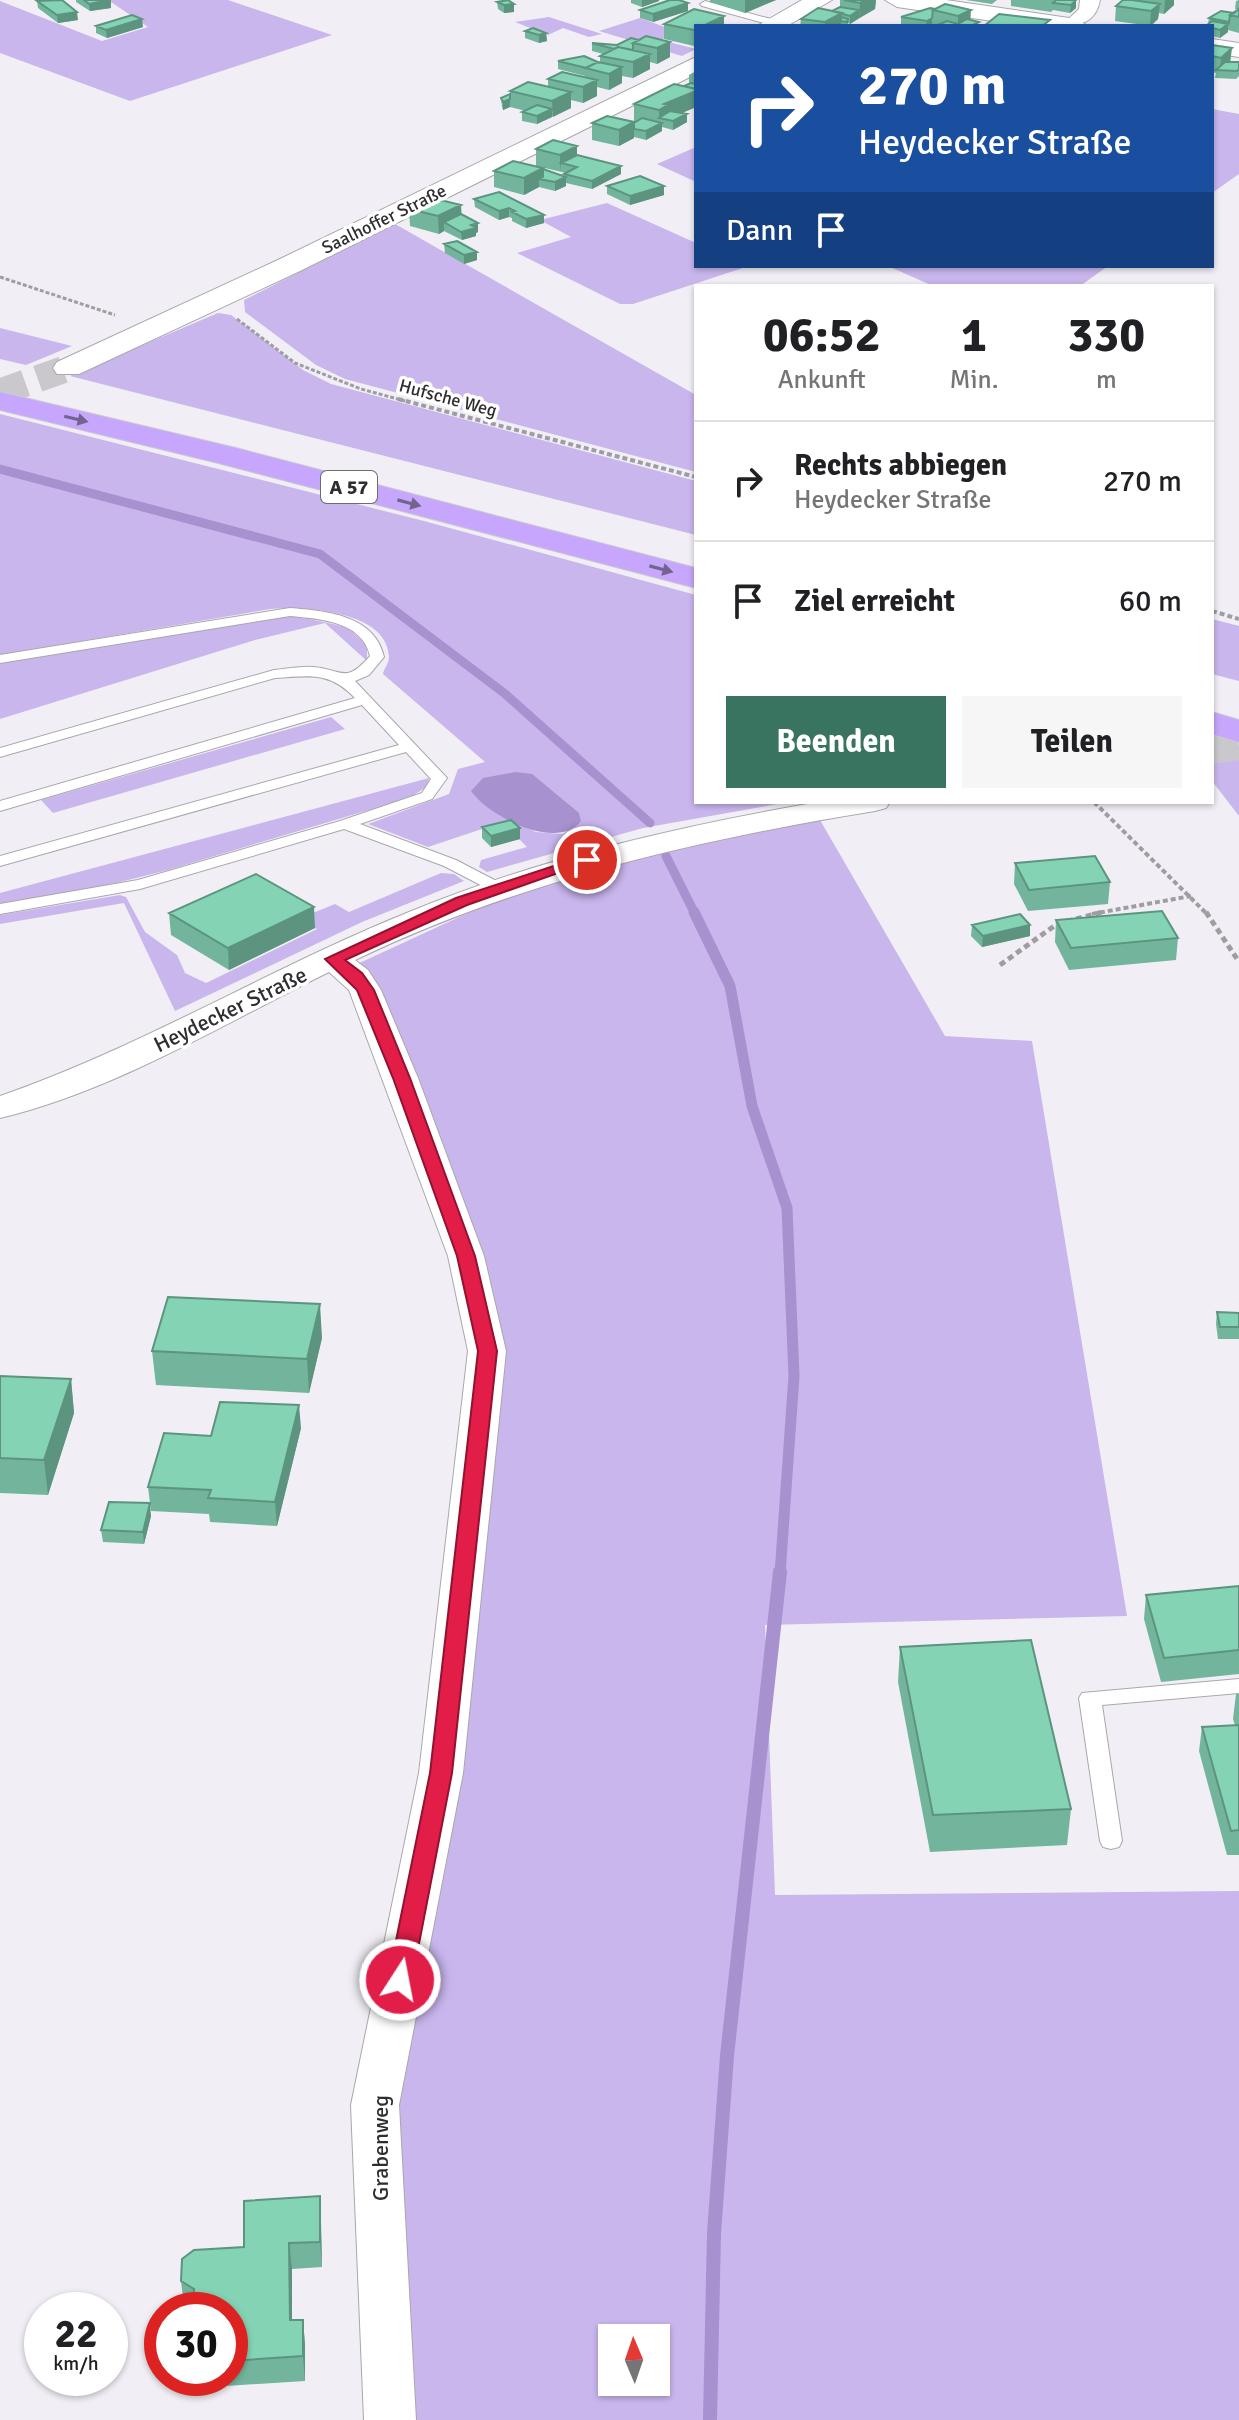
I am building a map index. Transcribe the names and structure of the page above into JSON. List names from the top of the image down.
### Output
{
  "streets": {
    "highway": ["A 57"],
    "street": ["Saalhoffer Straße", "Heydecker Straße", "Grabenweg"],
    "path": ["Hufsche Weg"]
  },
  "crossings": [
    ["Saalhoffer Straße", "Hufsche Weg"],
    ["Heydecker Straße", "Grabenweg"]
  ],
  "north": "top",
  "page": {
    "turn": ["270 m", "Heydecker Straße"],
    "then": "Dann",
    "eta": [
      "06:52",
      "Ankunft",
      "1",
      "Min.",
      "330",
      "m"
    ],
    "list": [
      {
        "name": "Rechts abbiegen",
        "note": "Heydecker Straße",
        "value": "270 m"
      },
      {
        "name": "Ziel erreicht",
        "value": "60 m"
      }
    ],
    "buttons": ["Beenden", "Teilen"],
    "speed": "22 km/h",
    "limit": "30"
  }
}
